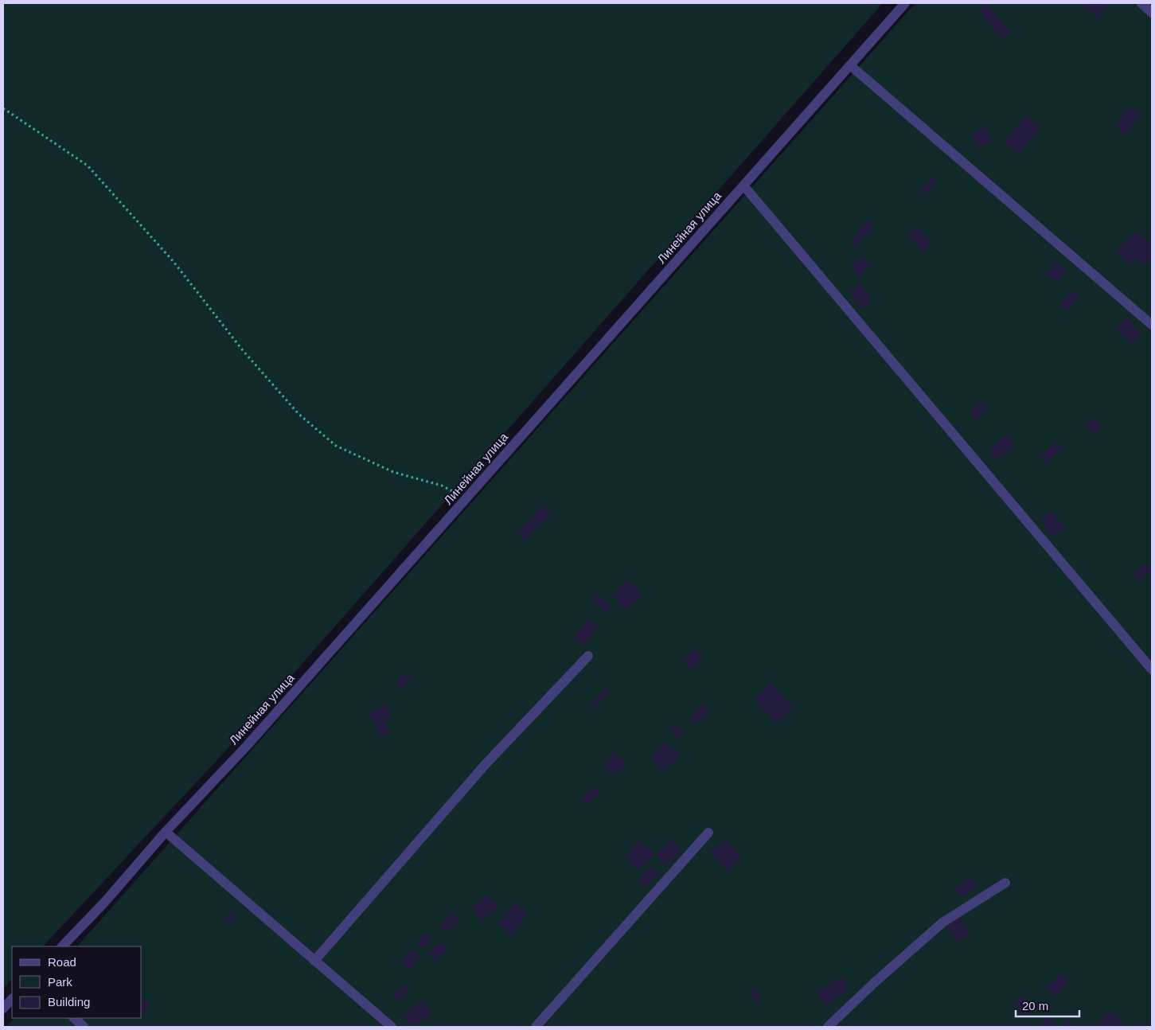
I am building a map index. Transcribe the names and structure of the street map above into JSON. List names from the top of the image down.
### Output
{
  "streets": {
    "street": ["Линейная улица"]
  },
  "legend": ["Road", "Park", "Building"],
  "scale_bar": "20 m"
}
